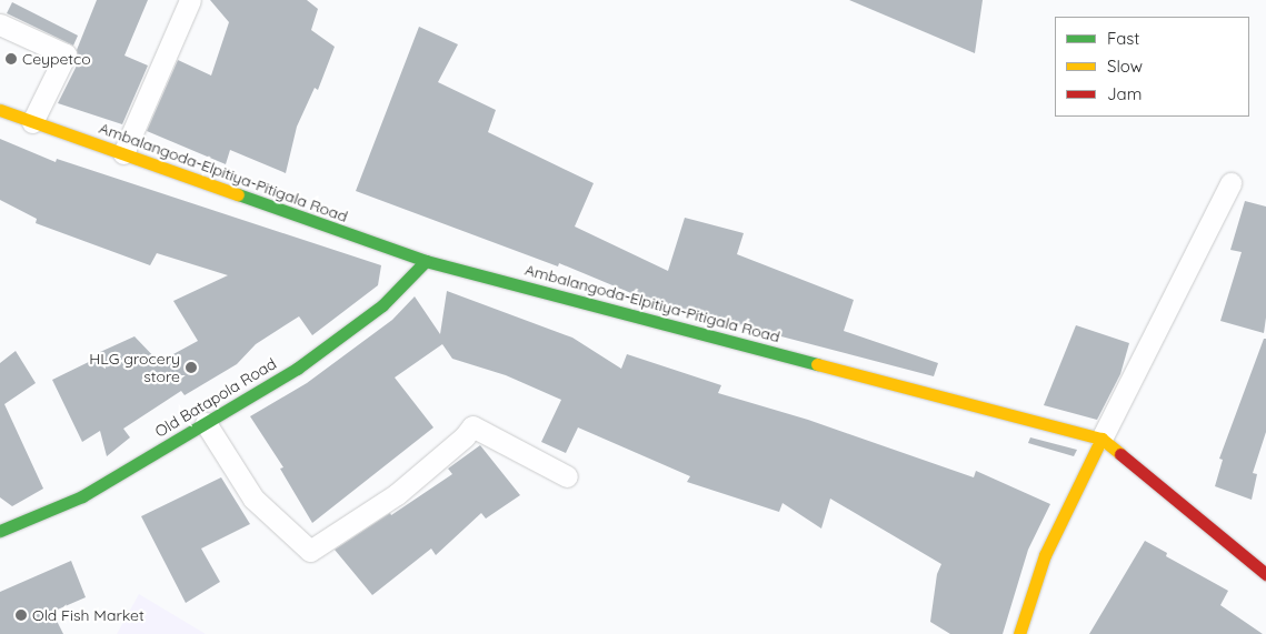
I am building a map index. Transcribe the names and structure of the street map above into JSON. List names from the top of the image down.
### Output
{
  "streets": {
    "main road": ["Ambalangoda-Elpitiya-Pitigala Road", "Old Batapola Road"]
  },
  "crossings": [
    ["Ambalangoda-Elpitiya-Pitigala Road", "Old Batapola Road"]
  ],
  "places": ["Ceypetco", "HLG grocery store", "Old Fish Market"],
  "legend": ["Fast", "Slow", "Jam"]
}
